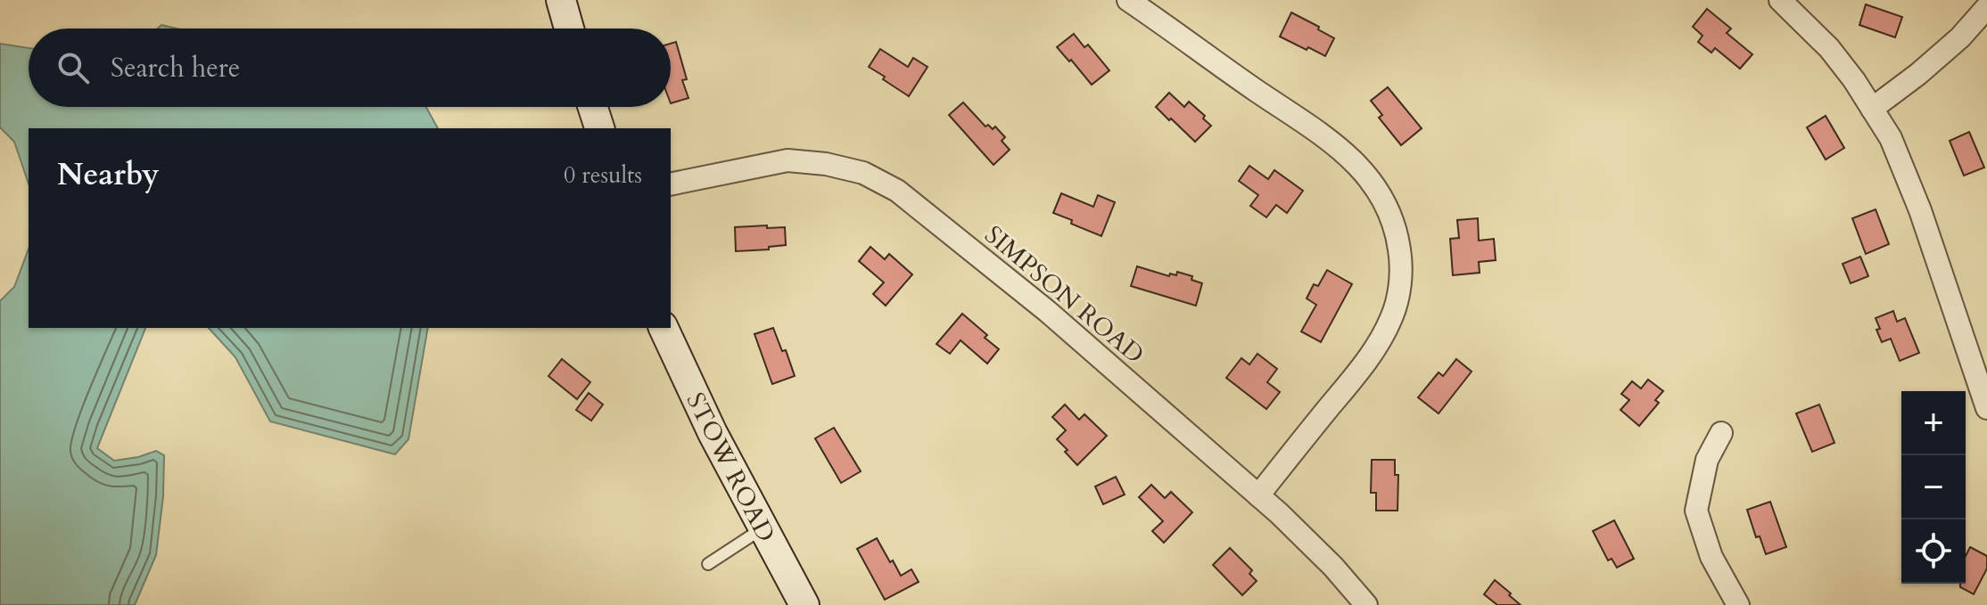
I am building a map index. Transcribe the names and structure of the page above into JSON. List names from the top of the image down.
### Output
{
  "streets": {
    "street": ["SIMPSON ROAD", "STOW ROAD"]
  },
  "page": {
    "search": "Search here",
    "heading": ["Nearby", "0 results"],
    "map_buttons": ["+", "−"]
  }
}
